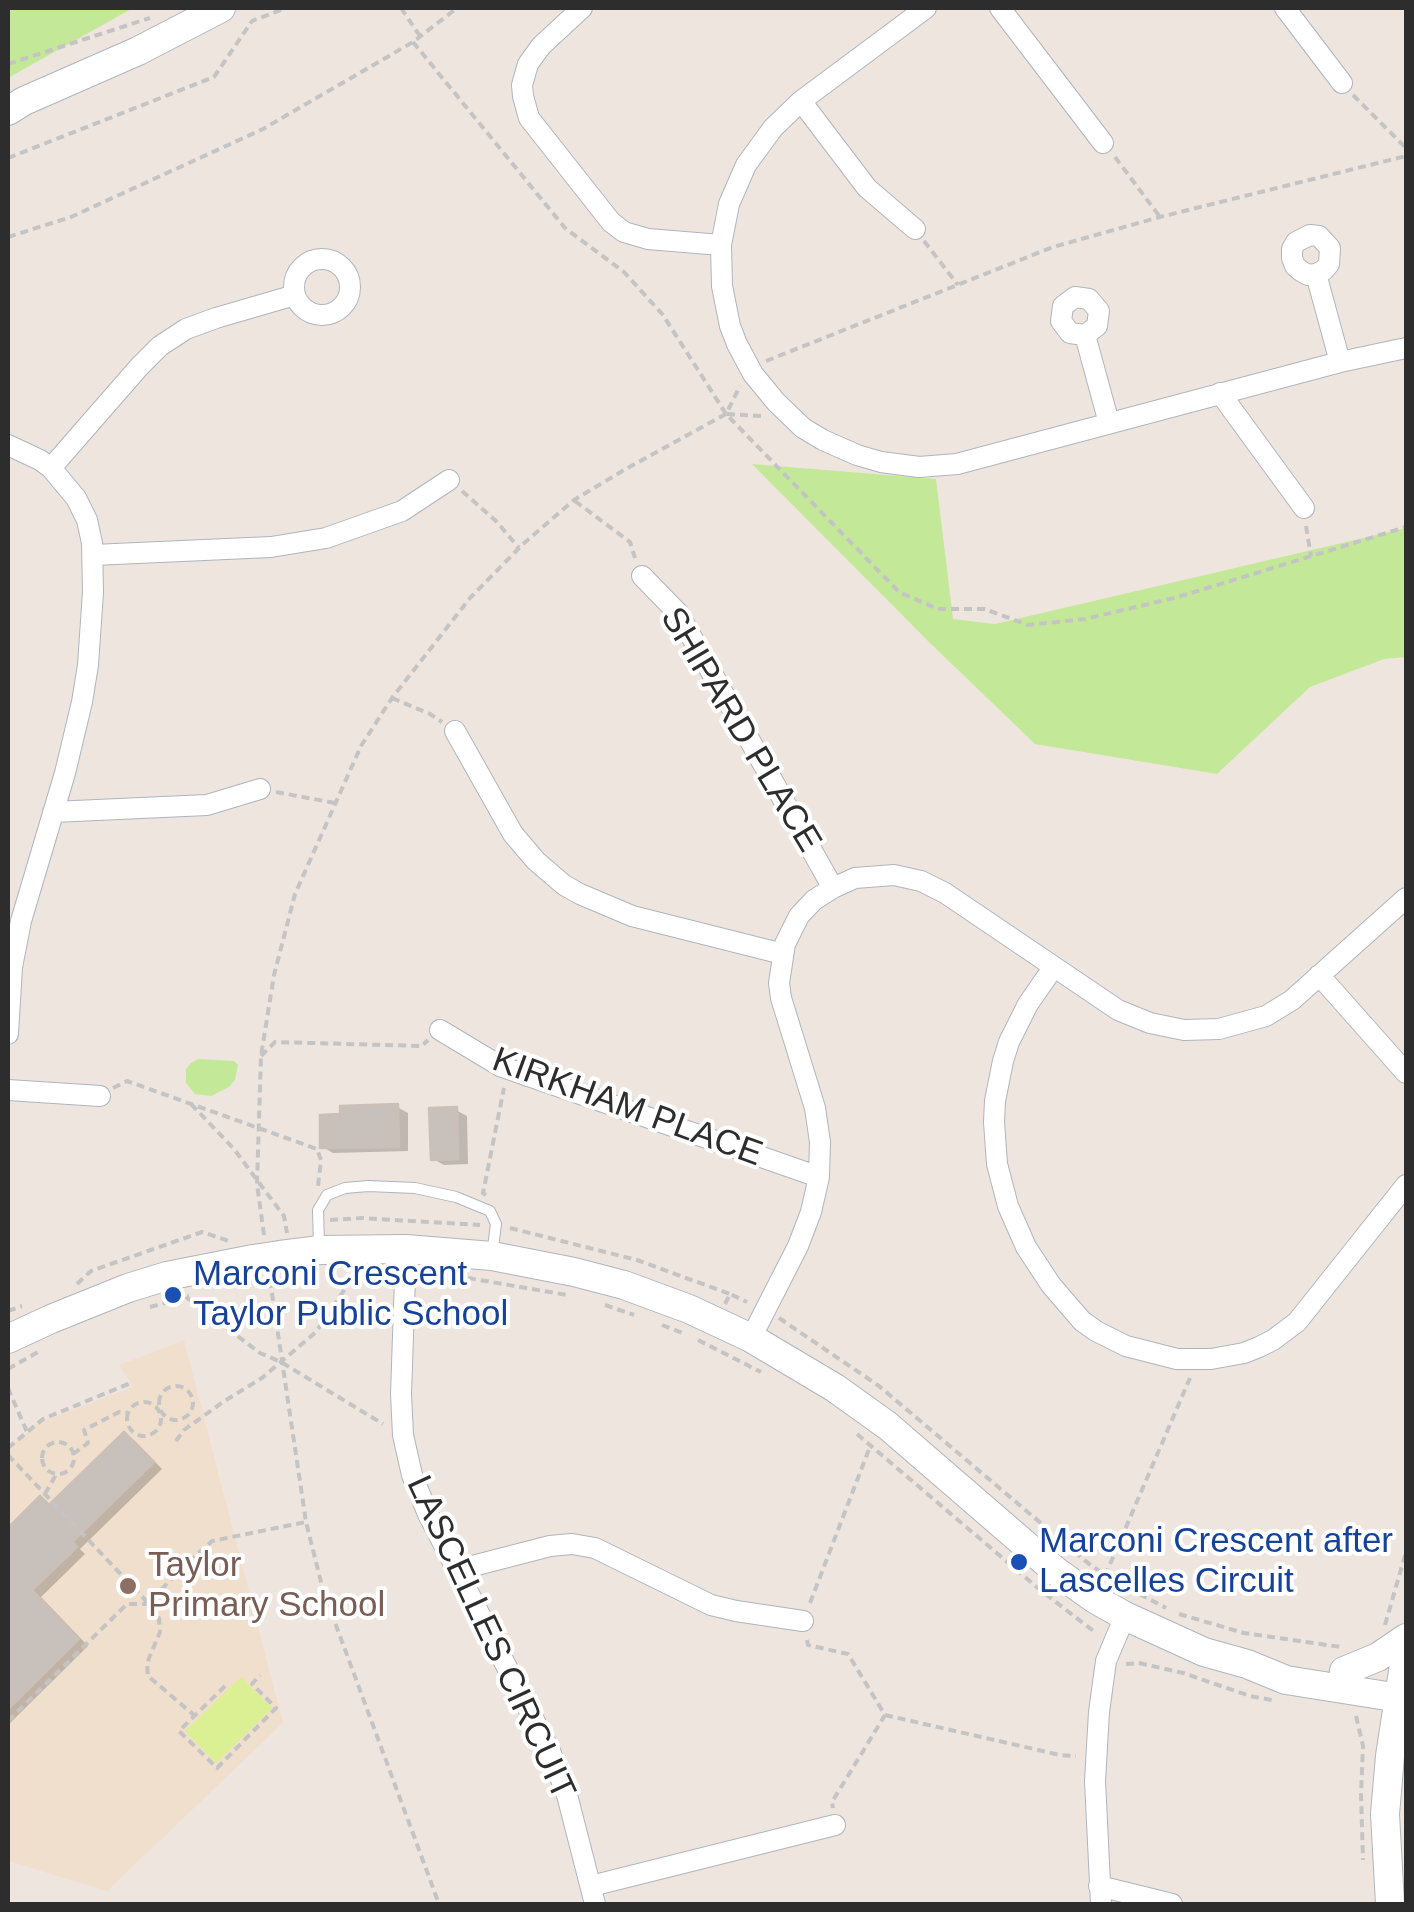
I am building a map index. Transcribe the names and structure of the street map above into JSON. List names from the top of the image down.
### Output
{
  "streets": {
    "street": ["SHIPARD PLACE", "KIRKHAM PLACE", "LASCELLES CIRCUIT"]
  },
  "places": ["Marconi Crescent Taylor Public School", "Marconi Crescent after Lascelles Circuit", "Taylor Primary School"]
}
